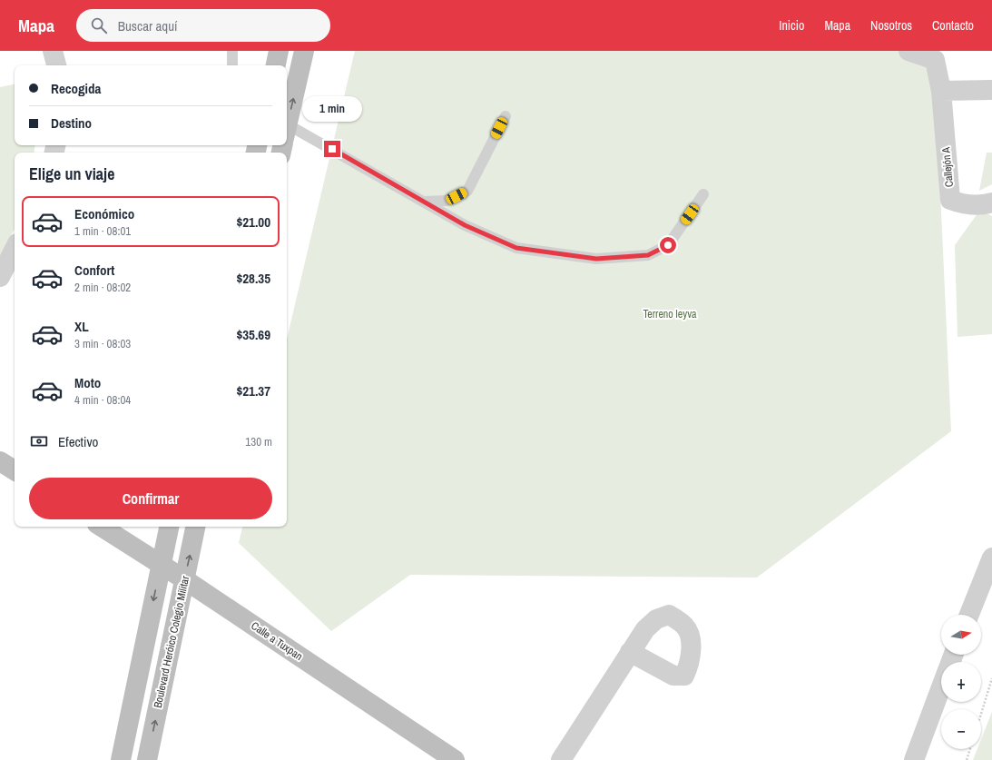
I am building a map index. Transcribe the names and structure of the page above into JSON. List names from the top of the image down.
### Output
{
  "streets": {
    "main road": ["Calle a Tuxpan", "Boulevard Heróico Colegio Militar"],
    "street": ["Callejón A"]
  },
  "crossings": [
    ["Calle a Tuxpan", "Boulevard Heróico Colegio Militar"]
  ],
  "parks": ["Terreno leyva"],
  "north": "right",
  "page": {
    "header": "Mapa",
    "search": "Buscar aquí",
    "nav": [
      "Inicio",
      "Mapa",
      "Nosotros",
      "Contacto"
    ],
    "banner": ["Recogida", "Destino"],
    "bubble": "1 min",
    "heading": "Elige un viaje",
    "list": [
      {
        "name": "Económico",
        "note": "1 min · 08:01",
        "value": "$21.00"
      },
      {
        "name": "Confort",
        "note": "2 min · 08:02",
        "value": "$28.35"
      },
      {
        "name": "XL",
        "note": "3 min · 08:03",
        "value": "$35.69"
      },
      {
        "name": "Moto",
        "note": "4 min · 08:04",
        "value": "$21.37"
      }
    ],
    "pay": ["Efectivo", "130 m"],
    "buttons": "Confirmar",
    "map_buttons": ["+", "−"]
  }
}
